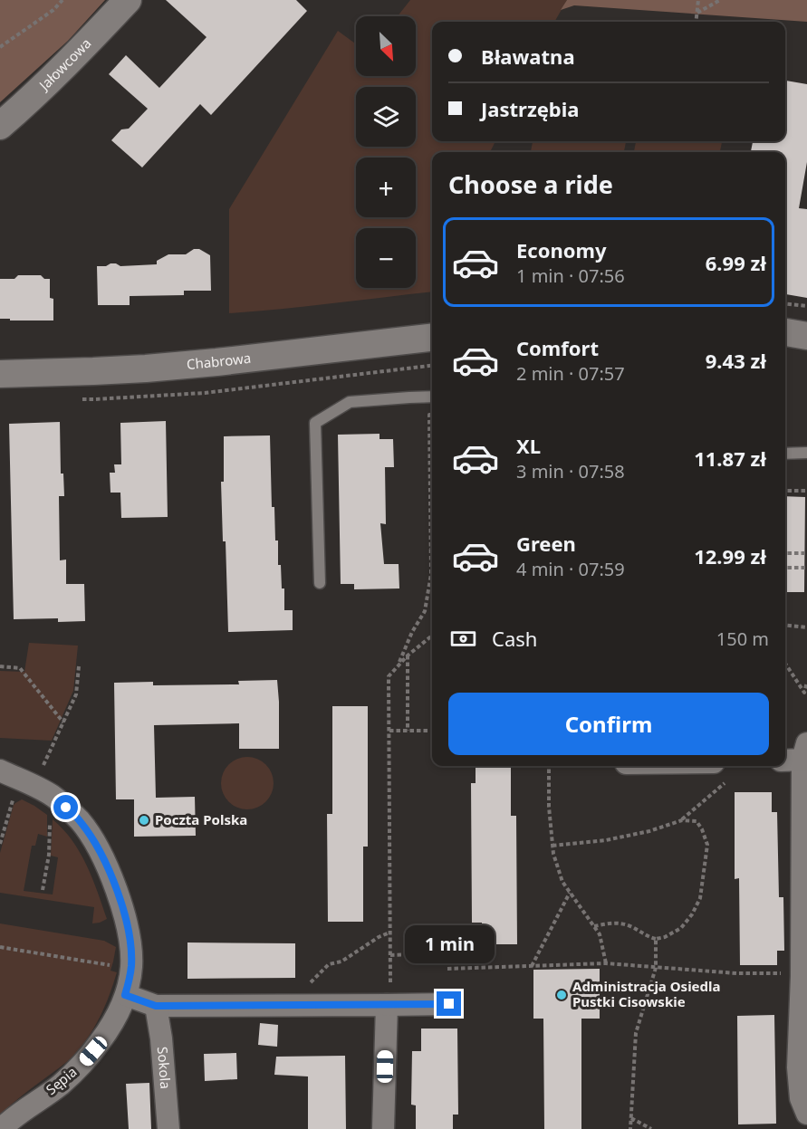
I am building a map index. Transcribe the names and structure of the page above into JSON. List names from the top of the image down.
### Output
{
  "streets": {
    "street": [
      "Jałowcowa",
      "Chabrowa",
      "Sokola",
      "Sępia"
    ]
  },
  "places": ["Poczta Polska", "Administracja Osiedla Pustki Cisowskie"],
  "north": "bottom right",
  "page": {
    "map_buttons": ["+", "−"],
    "banner": ["Bławatna", "Jastrzębia"],
    "heading": "Choose a ride",
    "list": [
      {
        "name": "Economy",
        "note": "1 min · 07:56",
        "value": "6.99 zł"
      },
      {
        "name": "Comfort",
        "note": "2 min · 07:57",
        "value": "9.43 zł"
      },
      {
        "name": "XL",
        "note": "3 min · 07:58",
        "value": "11.87 zł"
      },
      {
        "name": "Green",
        "note": "4 min · 07:59",
        "value": "12.99 zł"
      }
    ],
    "pay": ["Cash", "150 m"],
    "buttons": "Confirm",
    "bubble": "1 min"
  }
}
